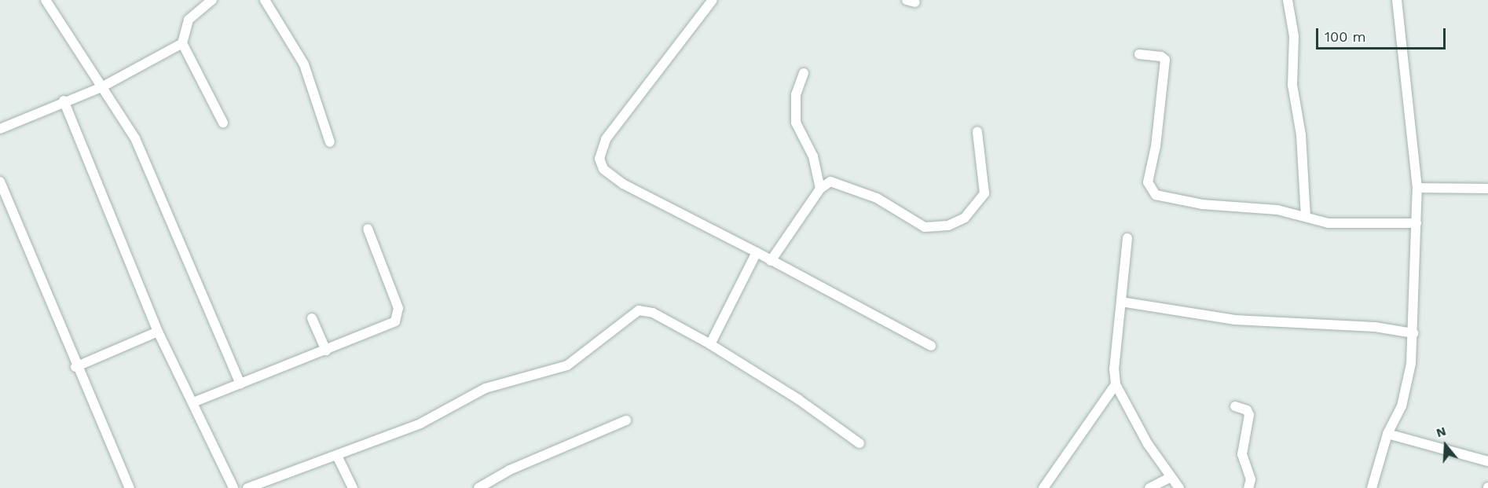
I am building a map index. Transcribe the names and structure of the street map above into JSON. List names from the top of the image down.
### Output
{
  "scale_bar": "100 m",
  "north": "top"
}
